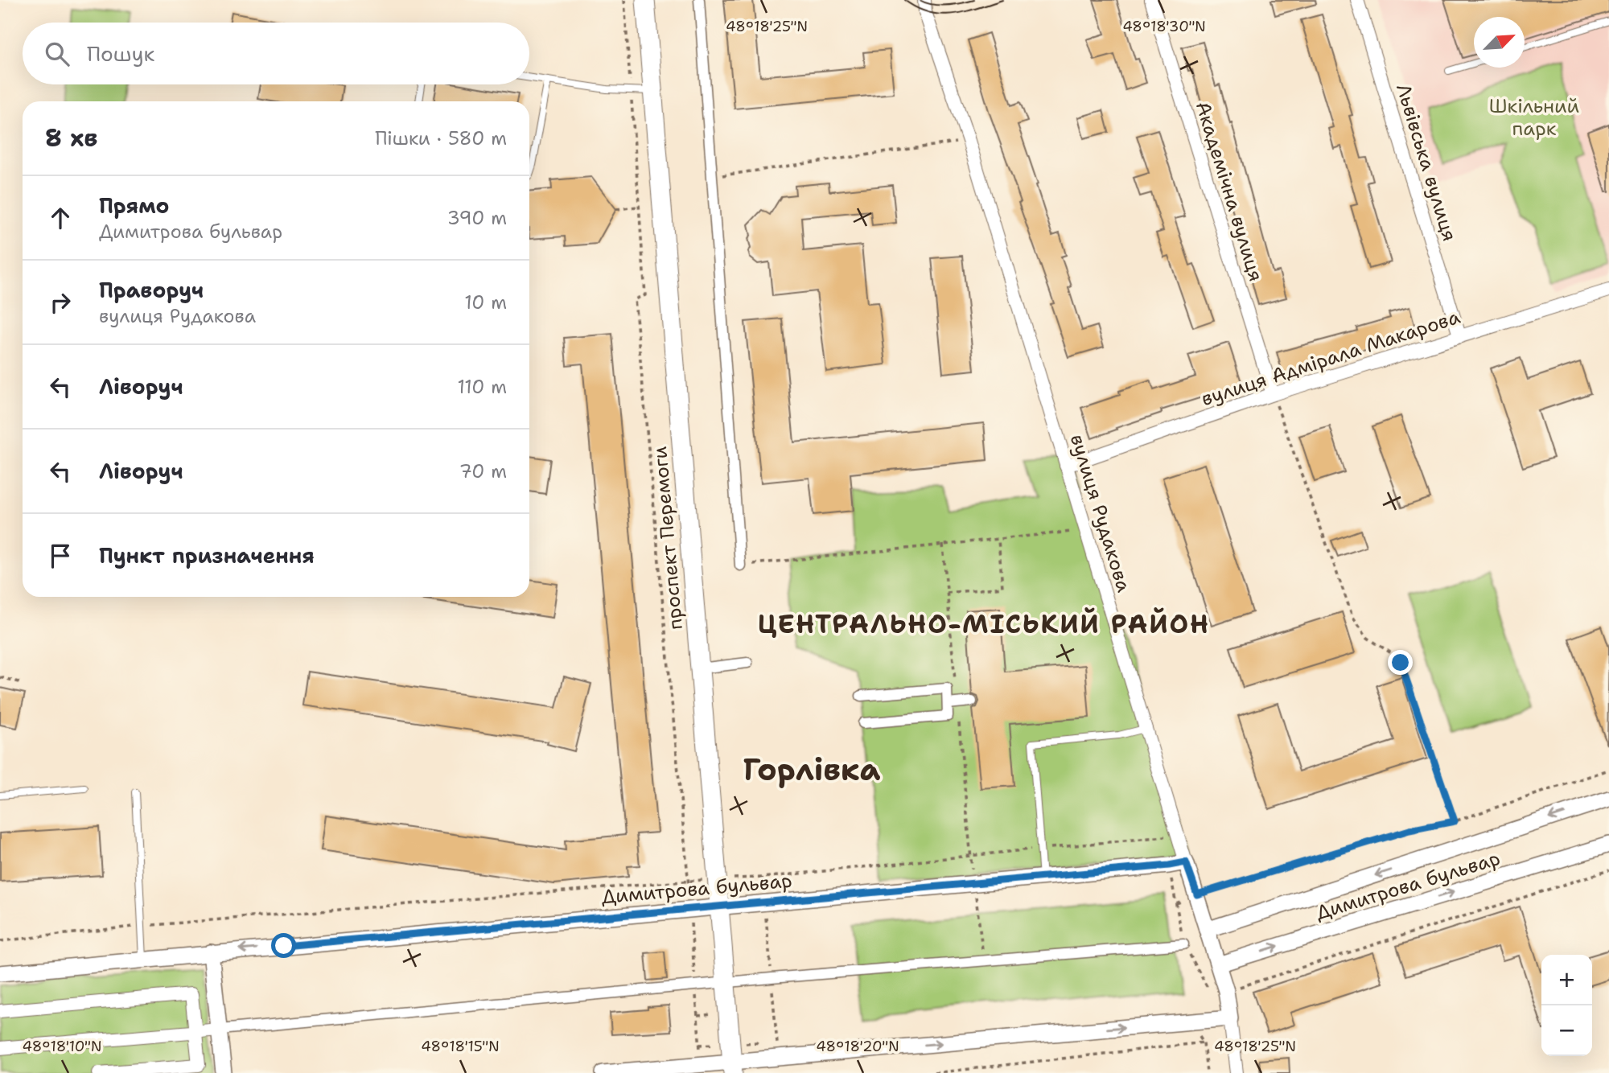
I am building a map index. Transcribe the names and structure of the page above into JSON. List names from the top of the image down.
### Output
{
  "streets": {
    "main road": ["проспект Перемоги"],
    "street": [
      "Львівська вулиця",
      "Академічна вулиця",
      "вулиця Адмірала Макарова",
      "вулиця Рудакова",
      "Димитрова бульвар"
    ]
  },
  "crossings": [
    ["Львівська вулиця", "вулиця Адмірала Макарова"],
    ["Академічна вулиця", "вулиця Адмірала Макарова"],
    ["вулиця Адмірала Макарова", "вулиця Рудакова"],
    ["вулиця Рудакова", "Димитрова бульвар"],
    ["проспект Перемоги", "Димитрова бульвар"]
  ],
  "districts": ["ЦЕНТРАЛЬНО-МІСЬКИЙ РАЙОН", "Горлівка"],
  "parks": ["Шкільний парк"],
  "north": "top right",
  "page": {
    "search": "Пошук",
    "heading": ["8 хв", "Пішки · 580 m"],
    "list": [
      ["Прямо", "Димитрова бульвар", "390 m"],
      ["Праворуч", "вулиця Рудакова", "10 m"],
      ["Ліворуч", "110 m"],
      ["Ліворуч", "70 m"],
      "Пункт призначення"
    ],
    "map_buttons": ["+", "−"]
  },
  "coordinates": [
    "48°18'25\"N",
    "48°18'30\"N",
    "48°18'10\"N",
    "48°18'15\"N",
    "48°18'20\"N"
  ]
}
